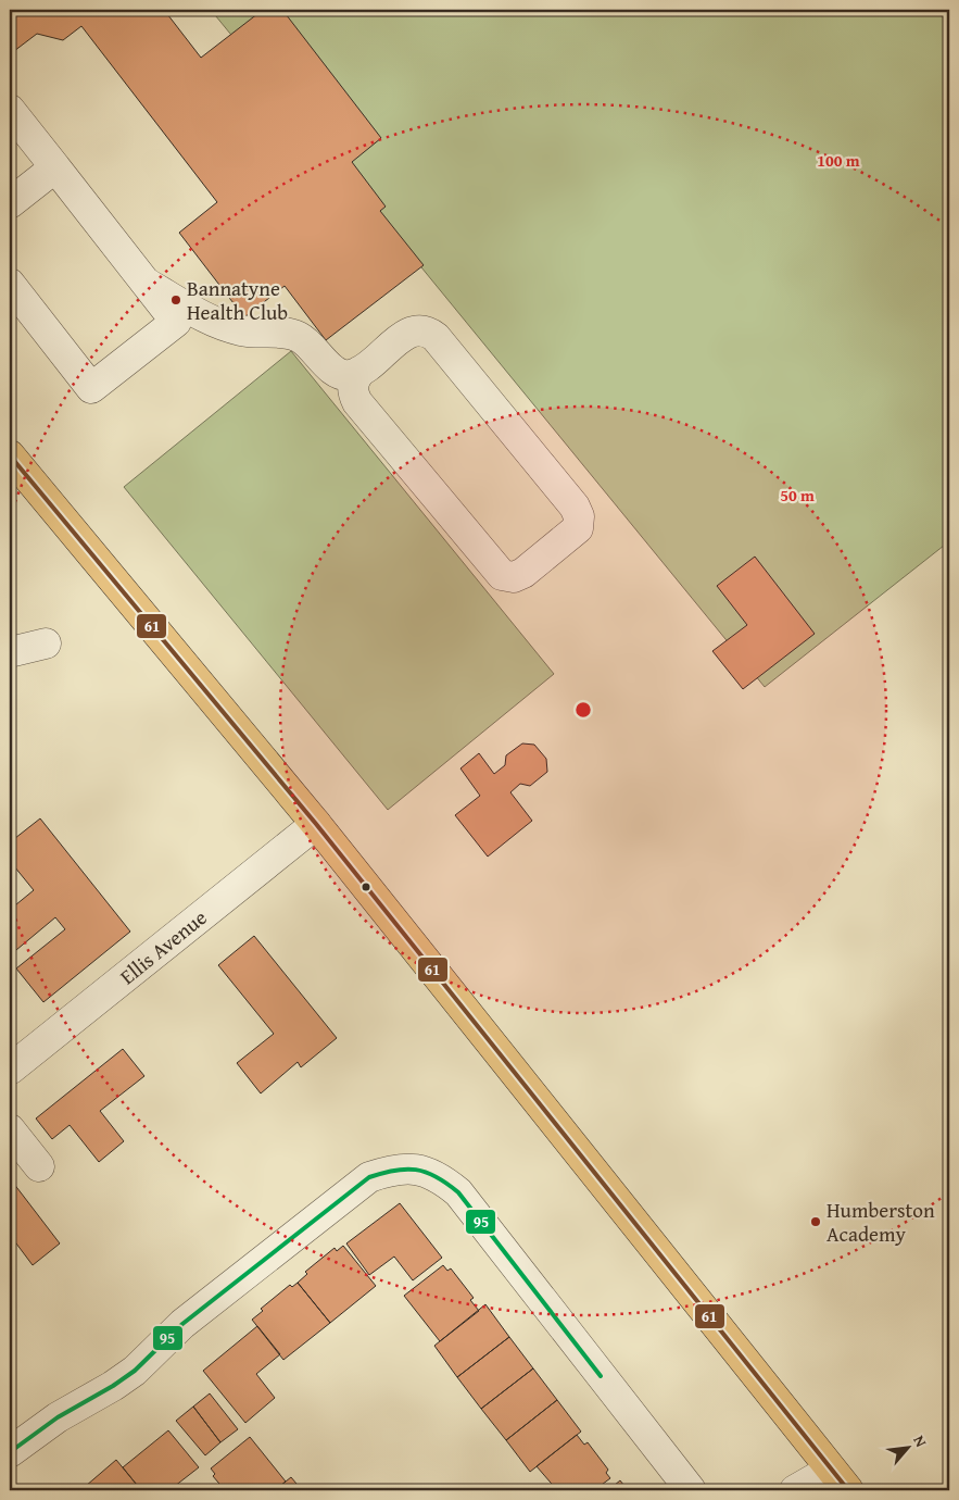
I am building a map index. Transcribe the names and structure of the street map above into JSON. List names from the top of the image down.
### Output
{
  "streets": {
    "street": ["Ellis Avenue"]
  },
  "places": ["Bannatyne Health Club", "Humberston Academy"],
  "lines": ["transit line 61", "transit line 95"],
  "north": "top right",
  "rings": ["100 m", "50 m"]
}
